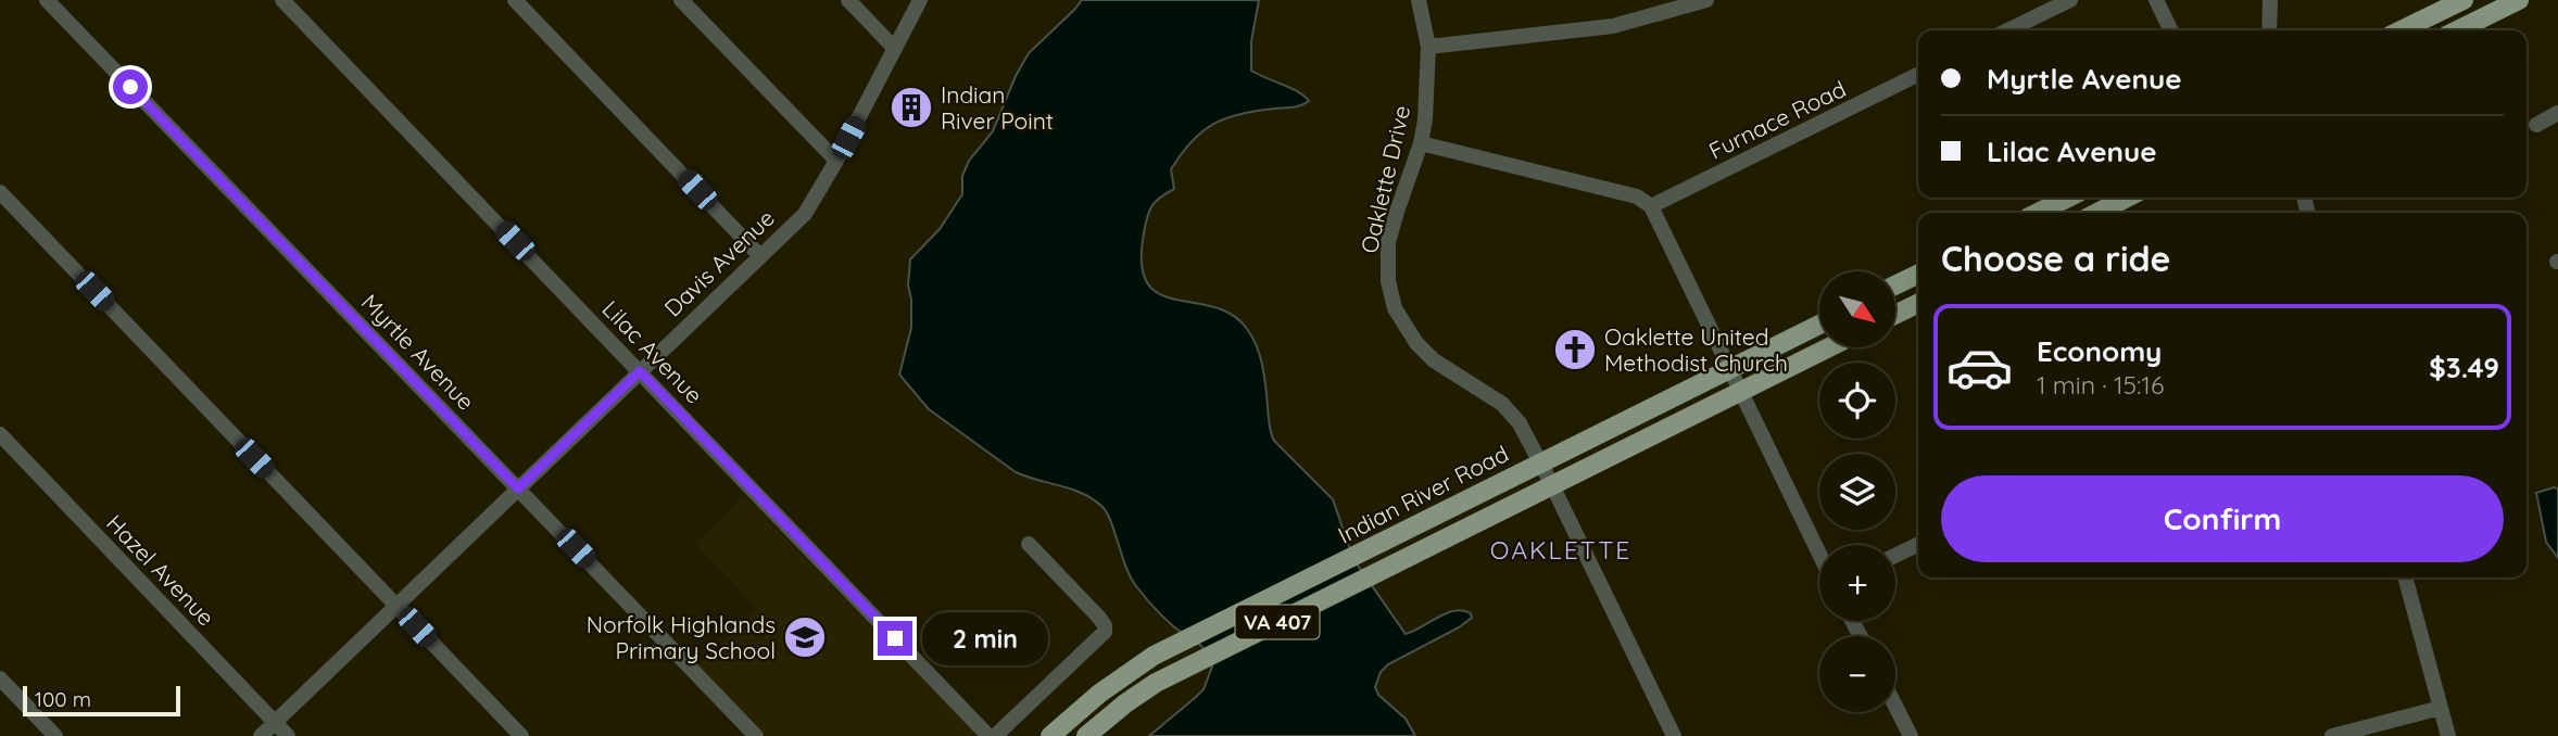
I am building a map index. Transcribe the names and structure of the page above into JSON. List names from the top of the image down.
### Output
{
  "streets": {
    "main road": ["Indian River Road", "VA 407"],
    "street": [
      "Furnace Road",
      "Oaklette Drive",
      "Davis Avenue",
      "Myrtle Avenue",
      "Lilac Avenue",
      "Hazel Avenue"
    ]
  },
  "crossings": [
    ["Oaklette Drive", "Indian River Road"],
    ["Oaklette Drive", "VA 407"],
    ["Davis Avenue", "Myrtle Avenue"],
    ["Davis Avenue", "Lilac Avenue"],
    ["Davis Avenue", "Hazel Avenue"]
  ],
  "districts": ["OAKLETTE"],
  "places": {
    "building": ["Indian River Point"],
    "church": ["Oaklette United Methodist Church"],
    "school or university": ["Norfolk Highlands Primary School"]
  },
  "scale_bar": "100 m",
  "north": "bottom right",
  "page": {
    "banner": ["Myrtle Avenue", "Lilac Avenue"],
    "heading": "Choose a ride",
    "map_buttons": ["+", "−"],
    "list": [
      {
        "name": "Economy",
        "note": "1 min · 15:16",
        "value": "$3.49"
      }
    ],
    "buttons": "Confirm",
    "bubble": "2 min",
    "scale": "100 m"
  }
}
